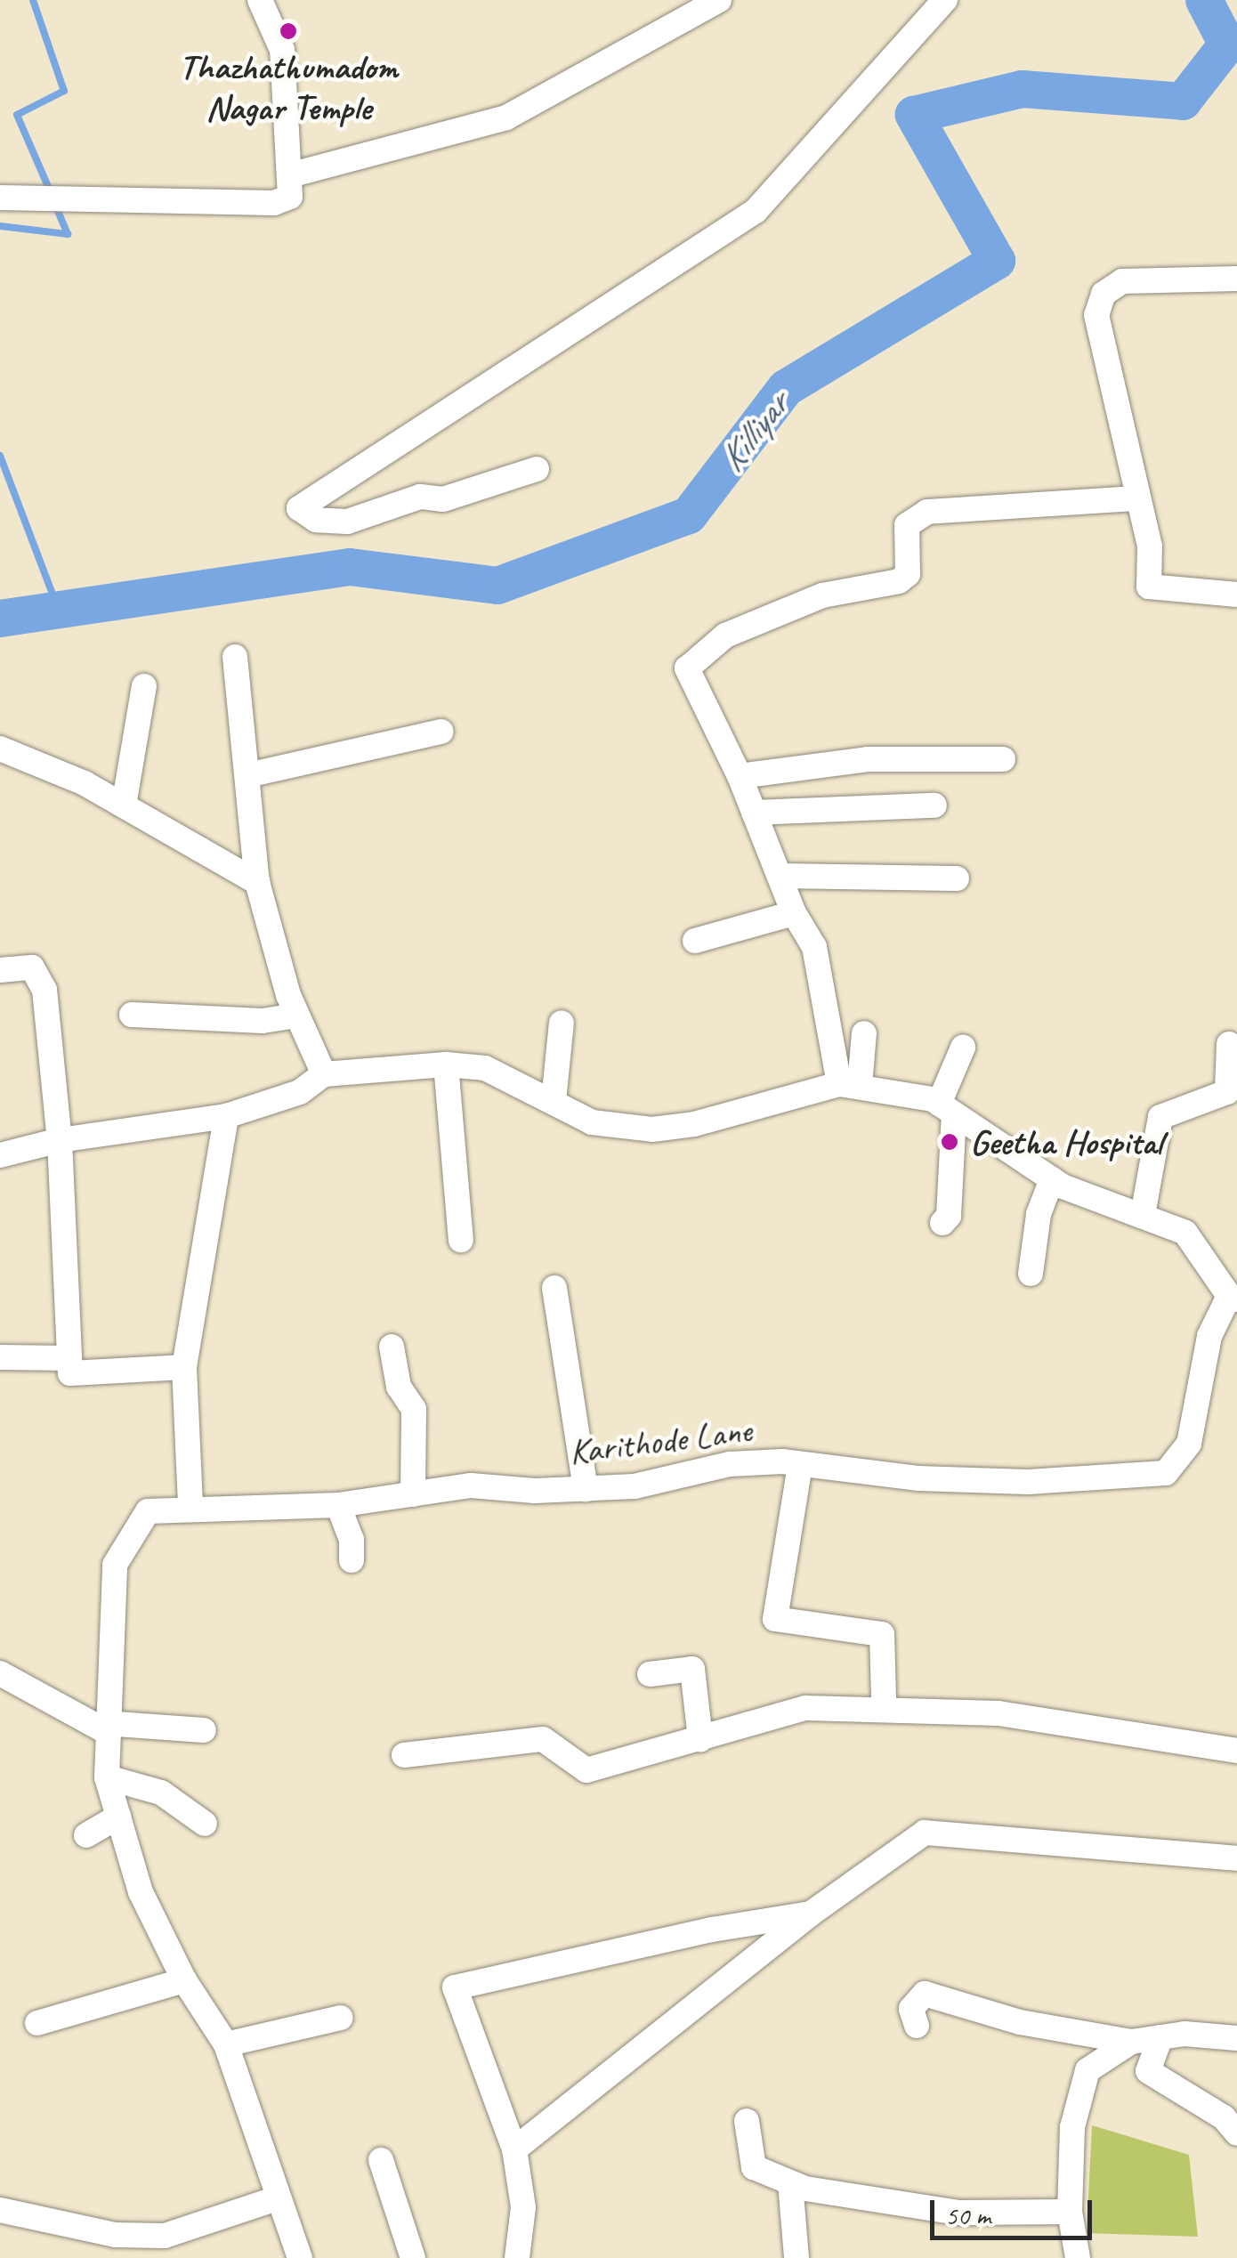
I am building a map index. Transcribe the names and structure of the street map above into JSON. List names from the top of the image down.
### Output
{
  "streets": {
    "street": ["Karithode Lane"]
  },
  "water": ["Killiyar"],
  "places": ["Thazhathumadom Nagar Temple", "Geetha Hospital"],
  "scale_bar": "50 m"
}
